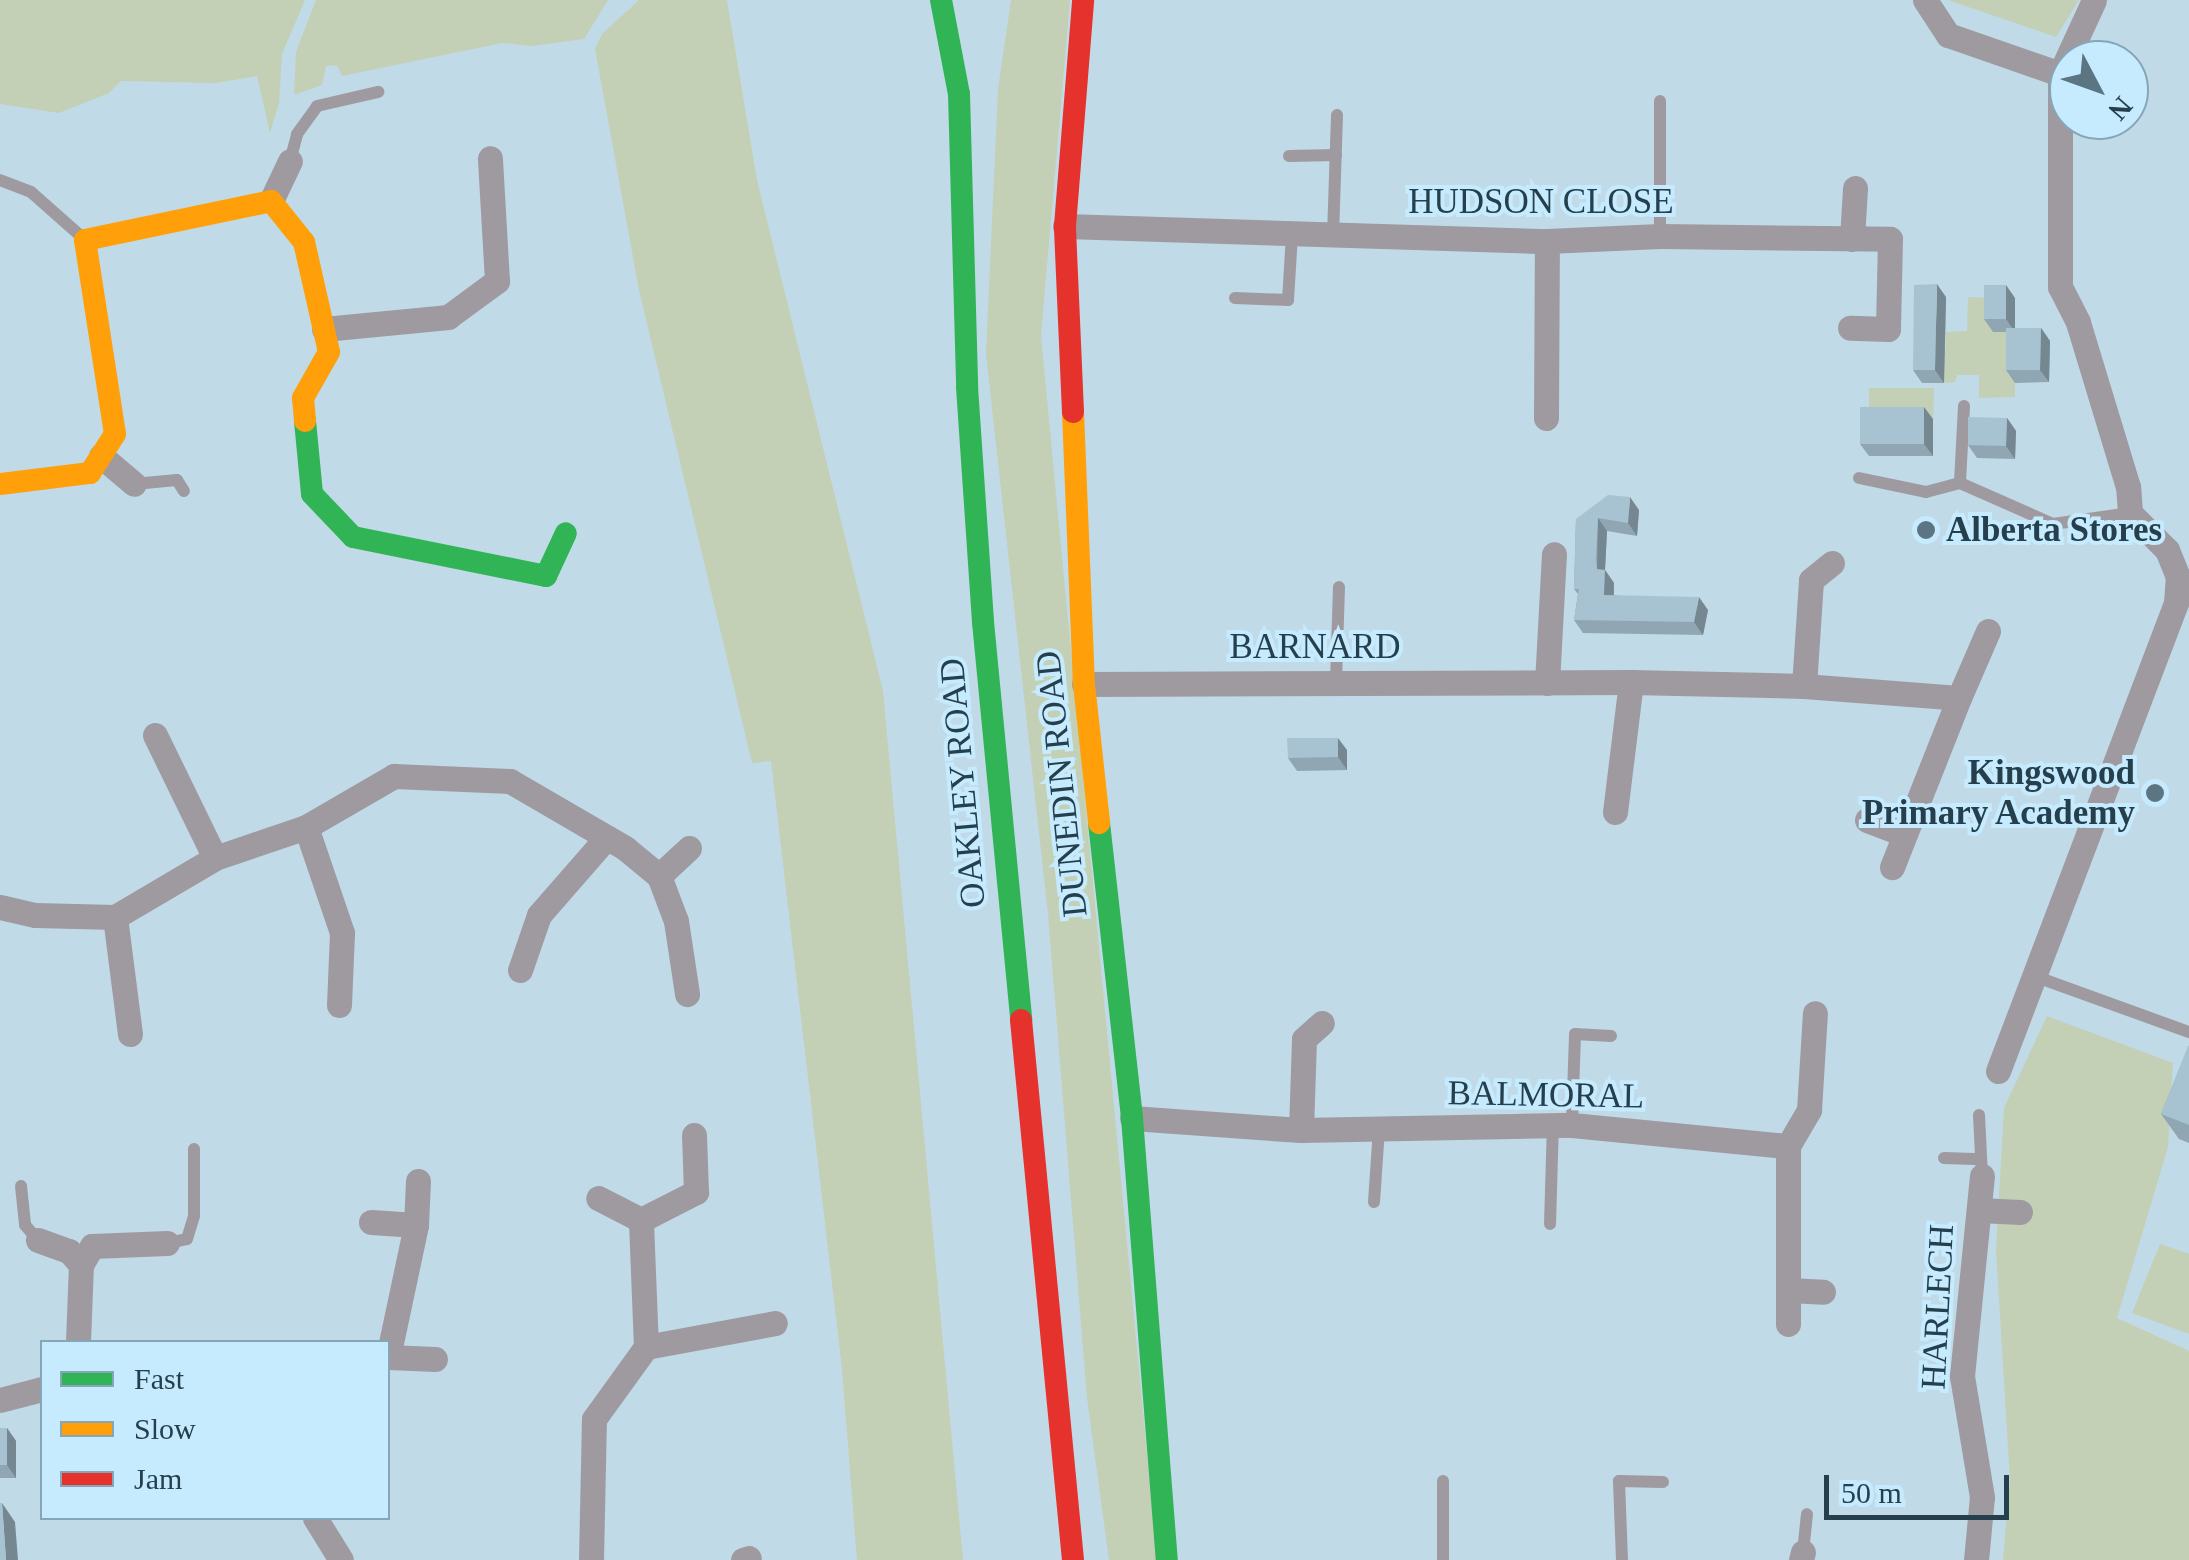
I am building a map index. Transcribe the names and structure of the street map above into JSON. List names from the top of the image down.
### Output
{
  "streets": {
    "street": [
      "HUDSON CLOSE",
      "BARNARD",
      "OAKLEY ROAD",
      "DUNEDIN ROAD",
      "BALMORAL",
      "HARLECH"
    ]
  },
  "crossings": [
    ["HUDSON CLOSE", "DUNEDIN ROAD"],
    ["BARNARD", "DUNEDIN ROAD"],
    ["DUNEDIN ROAD", "BALMORAL"]
  ],
  "places": ["Alberta Stores", "Kingswood Primary Academy"],
  "legend": ["Fast", "Slow", "Jam"],
  "scale_bar": "50 m",
  "north": "bottom right"
}
